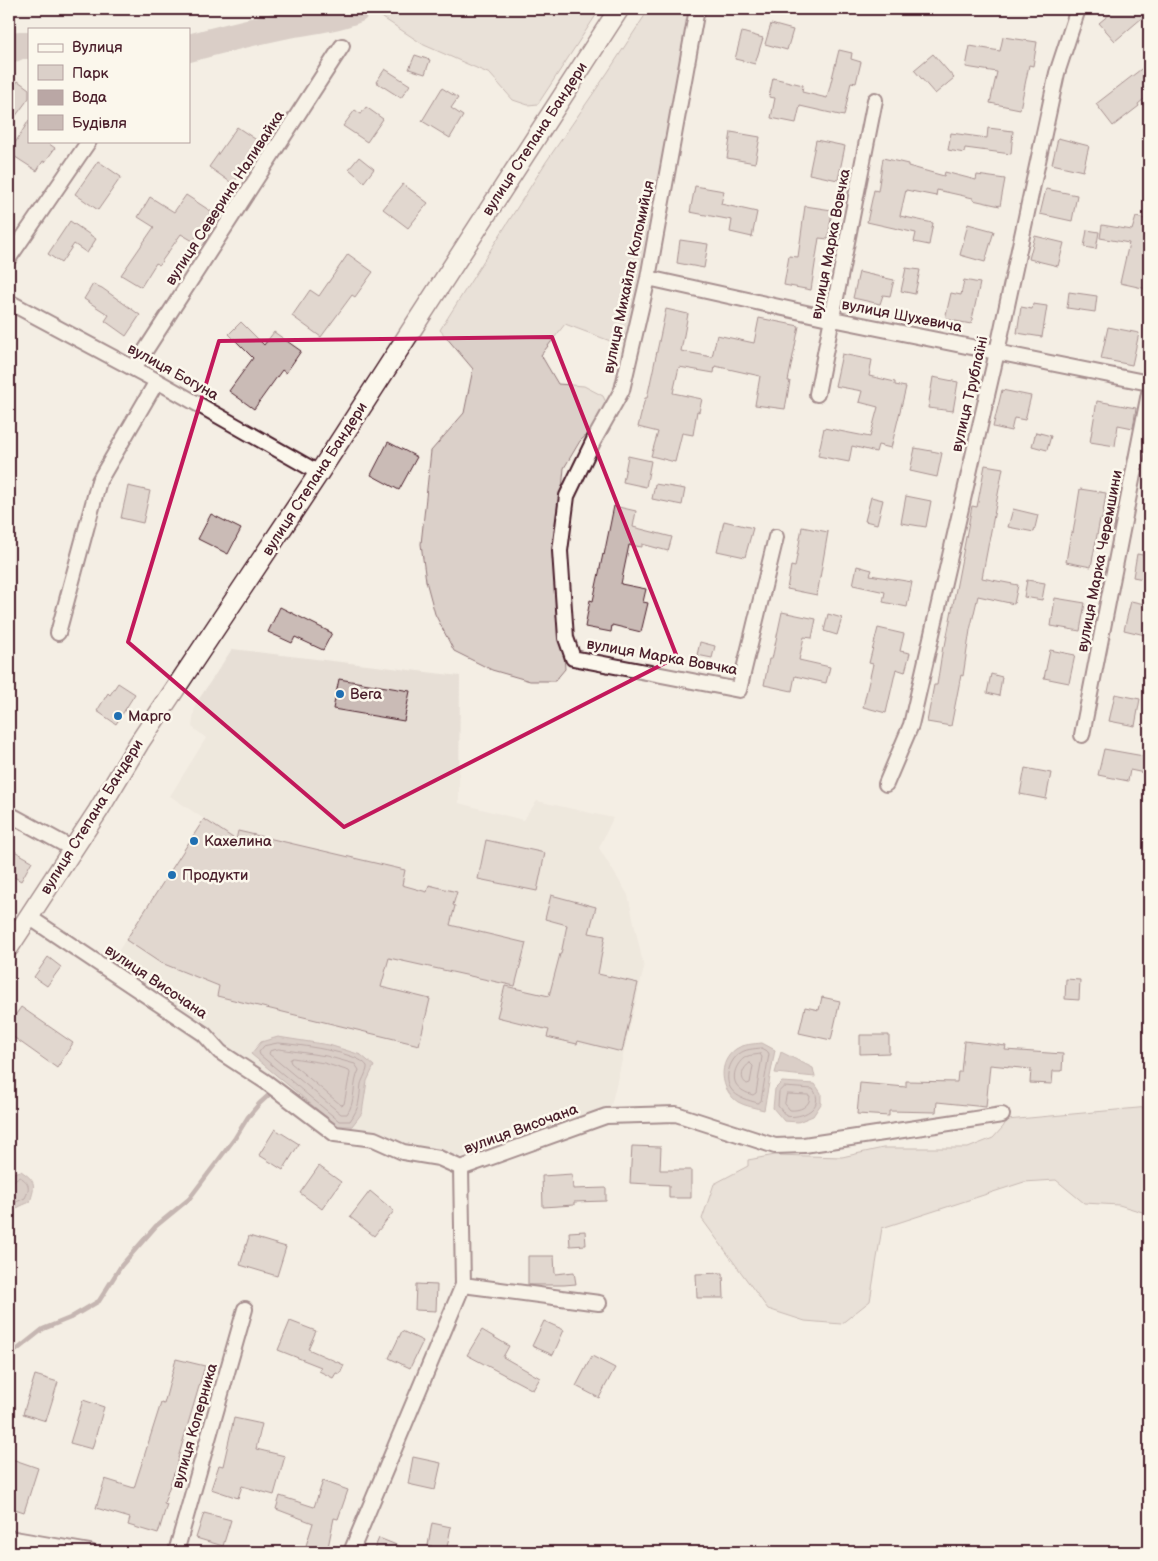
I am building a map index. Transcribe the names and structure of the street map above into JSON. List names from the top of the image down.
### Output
{
  "streets": {
    "main road": ["вулиця Степана Бандери"],
    "street": [
      "вулиця Северина Наливайка",
      "вулиця Марка Вовчка",
      "вулиця Михайла Коломийця",
      "вулиця Шухевича",
      "вулиця Богуна",
      "вулиця Трублаїні",
      "вулиця Марка Черемшини",
      "вулиця Височана",
      "вулиця Коперника"
    ]
  },
  "crossings": [
    ["вулиця Степана Бандери", "вулиця Богуна"],
    ["вулиця Степана Бандери", "вулиця Височана"],
    ["вулиця Северина Наливайка", "вулиця Богуна"],
    ["вулиця Марка Вовчка", "вулиця Михайла Коломийця"],
    ["вулиця Марка Вовчка", "вулиця Шухевича"],
    ["вулиця Михайла Коломийця", "вулиця Шухевича"],
    ["вулиця Шухевича", "вулиця Трублаїні"]
  ],
  "places": [
    "Вега",
    "Марго",
    "Кахелина",
    "Продукти"
  ],
  "legend": [
    "Вулиця",
    "Парк",
    "Вода",
    "Будівля"
  ]
}
